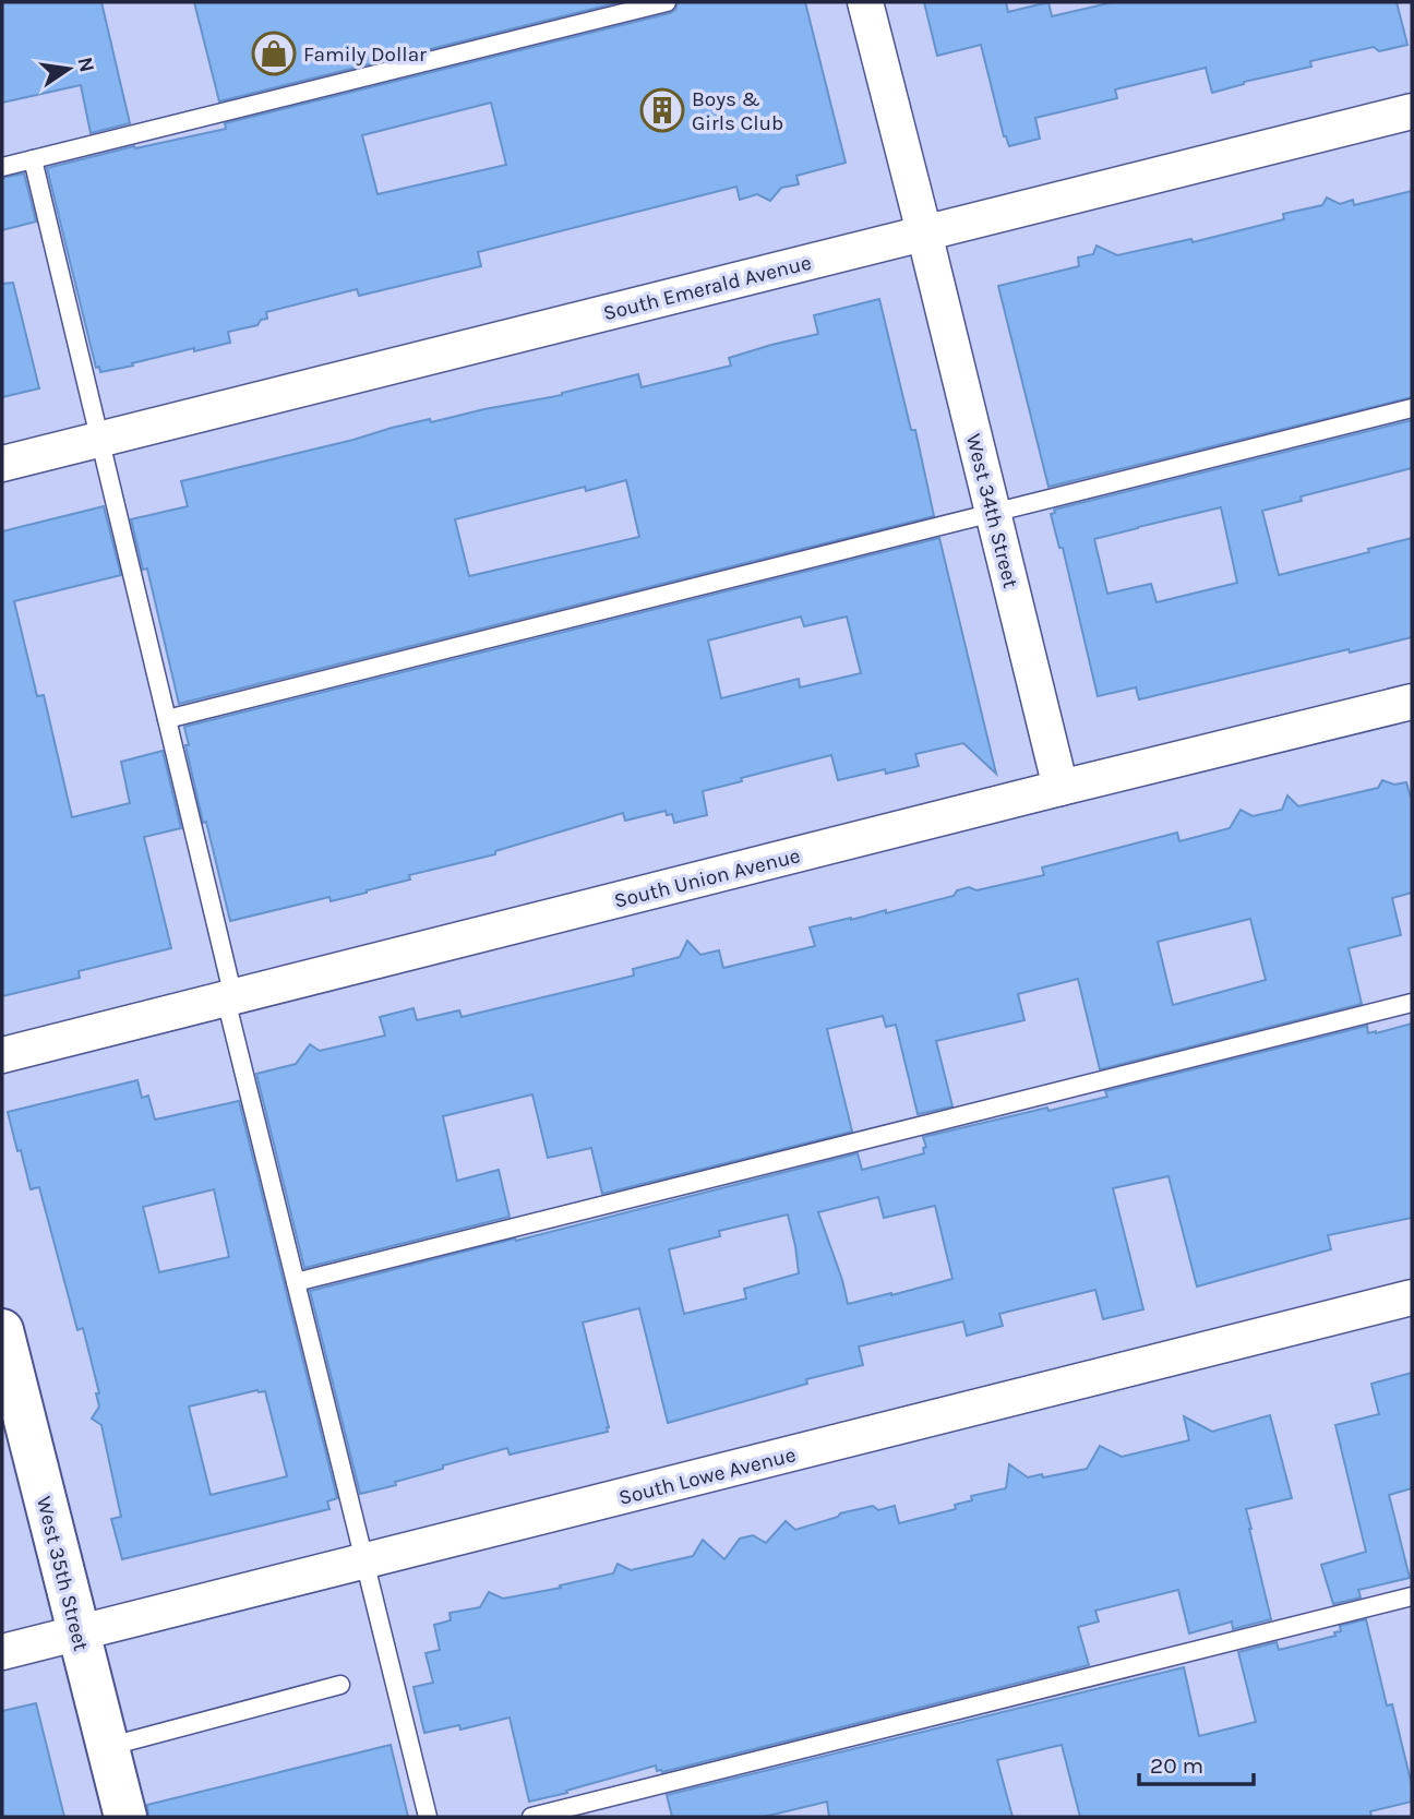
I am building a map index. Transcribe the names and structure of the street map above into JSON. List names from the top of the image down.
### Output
{
  "streets": {
    "main road": ["West 35th Street"],
    "street": [
      "South Emerald Avenue",
      "West 34th Street",
      "South Union Avenue",
      "South Lowe Avenue"
    ]
  },
  "crossings": [
    ["South Emerald Avenue", "West 34th Street"],
    ["West 34th Street", "South Union Avenue"],
    ["South Lowe Avenue", "West 35th Street"]
  ],
  "places": {
    "shop": ["Family Dollar"],
    "building": ["Boys & Girls Club"]
  },
  "scale_bar": "20 m",
  "north": "right"
}
